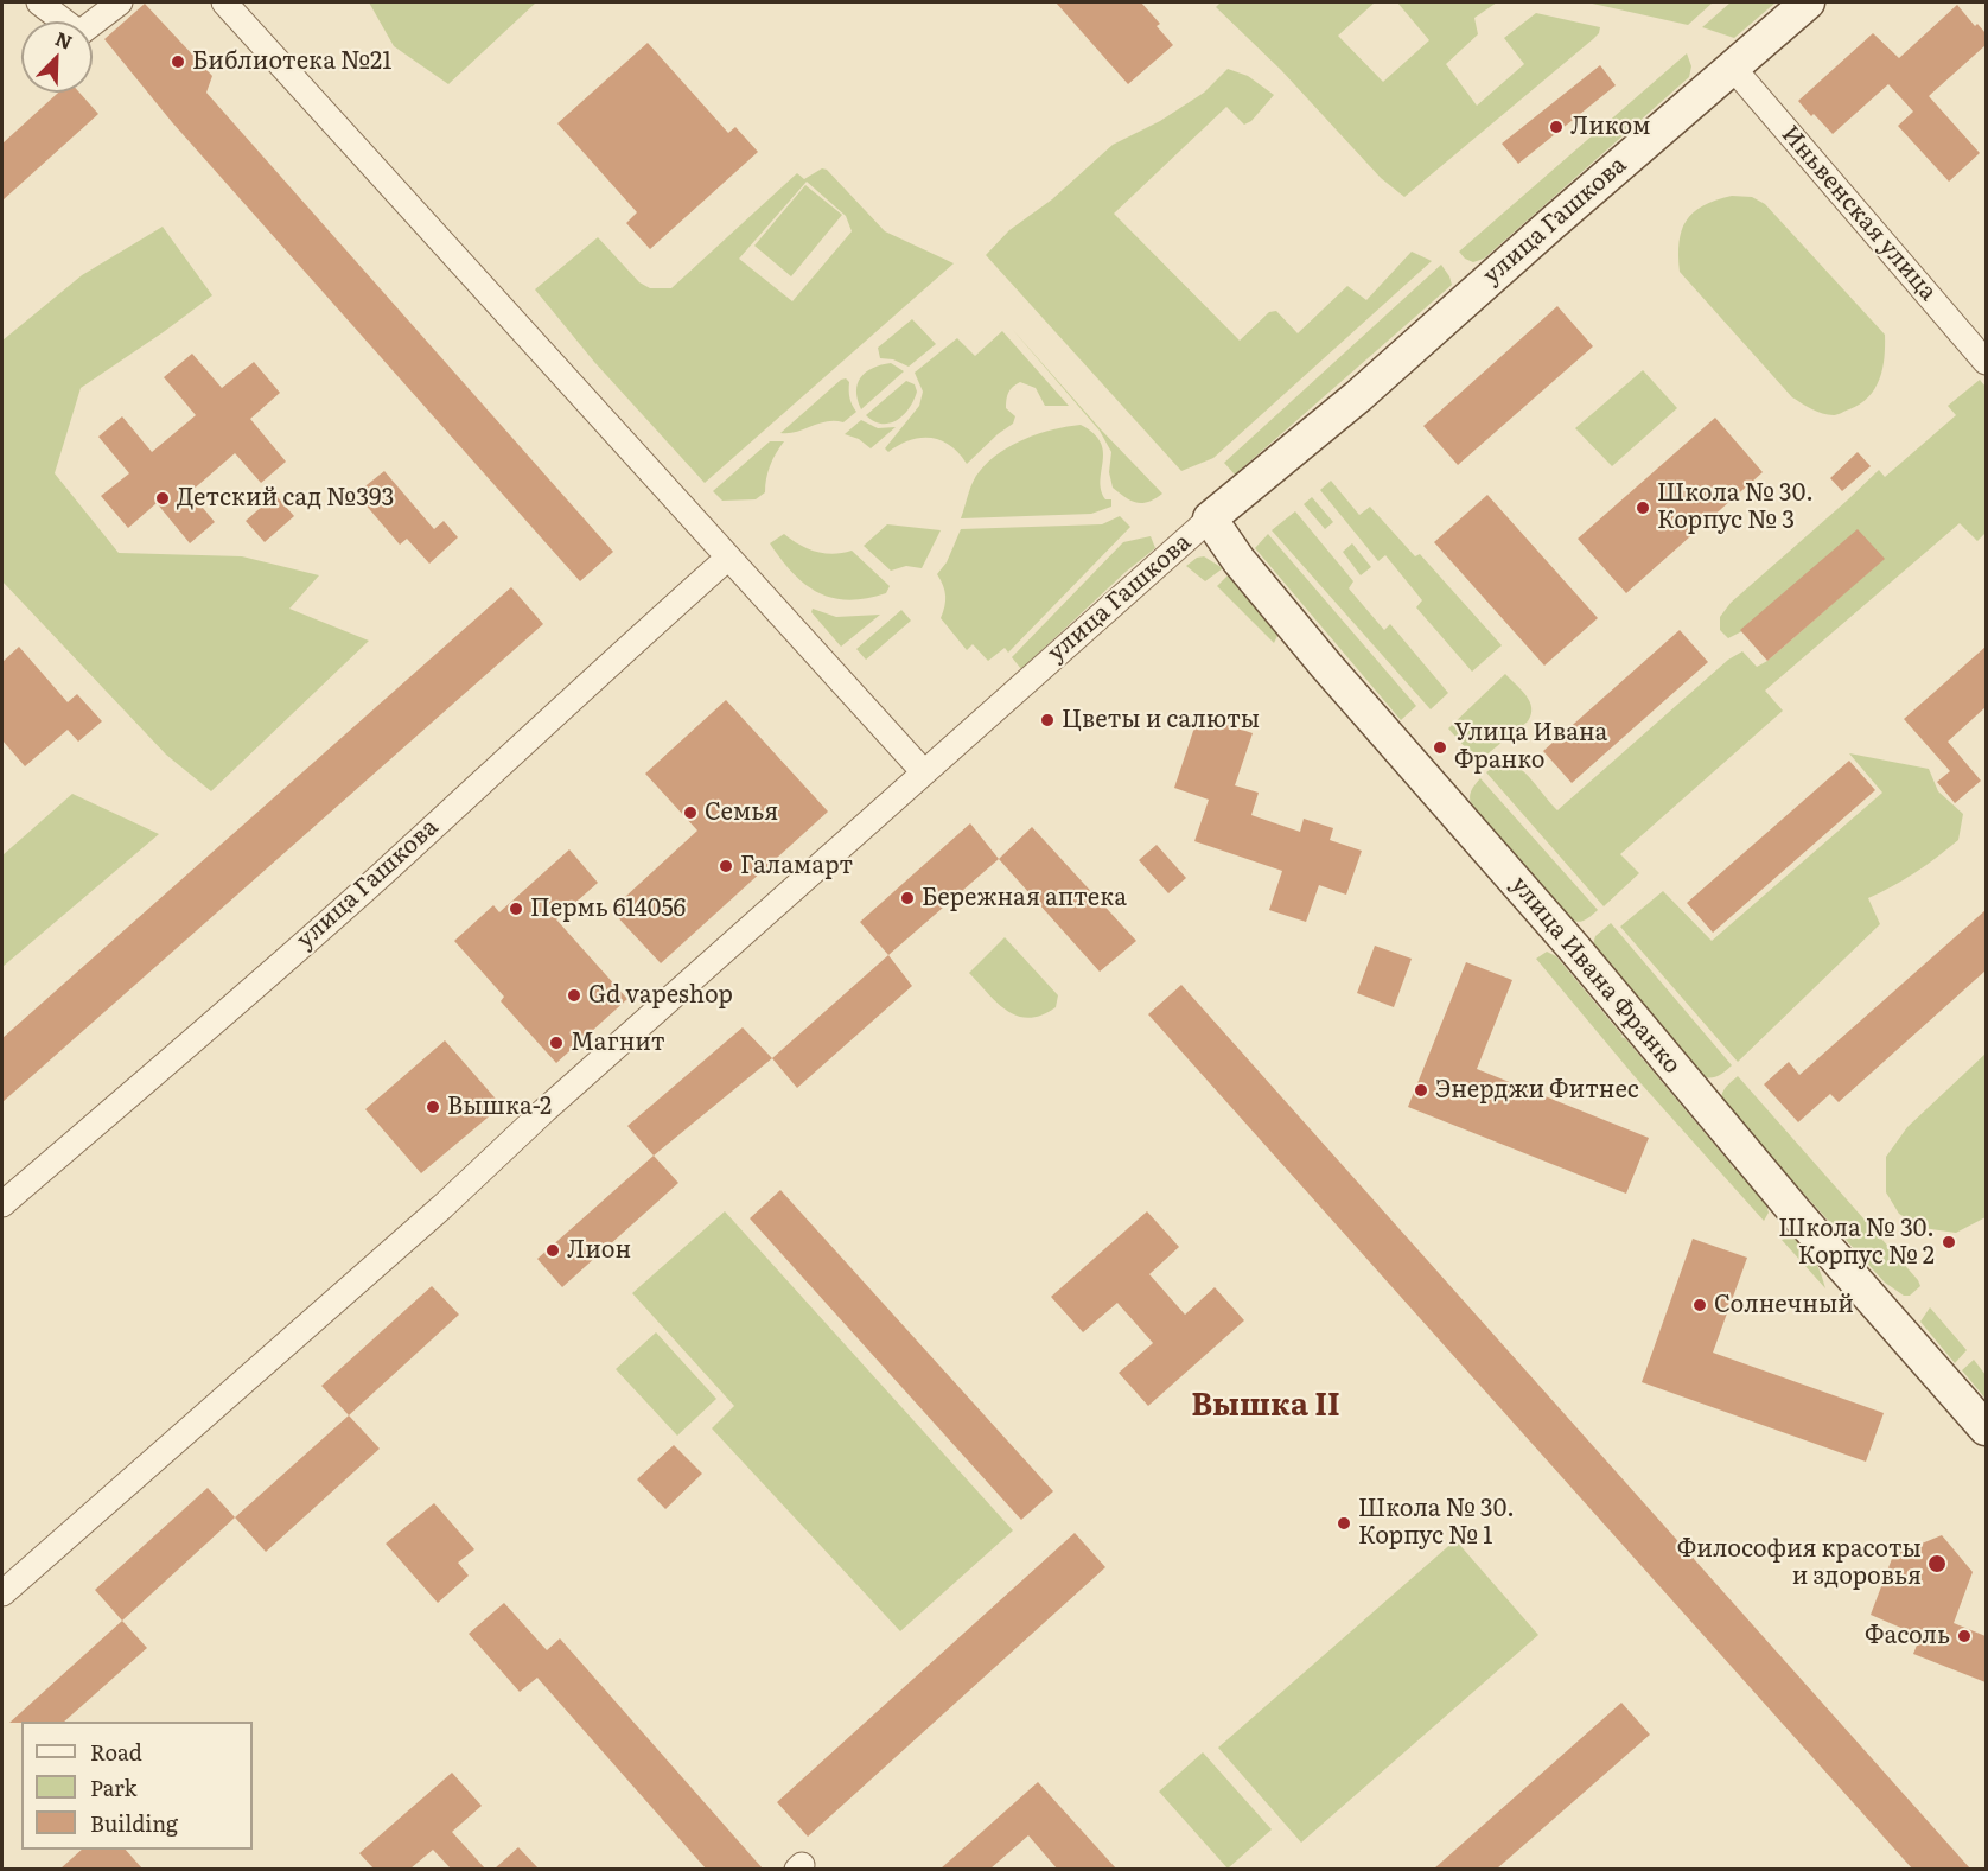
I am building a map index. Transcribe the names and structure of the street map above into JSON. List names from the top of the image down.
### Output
{
  "streets": {
    "street": ["Иньвенская улица", "улица Гашкова", "улица Ивана Франко"]
  },
  "crossings": [
    ["Иньвенская улица", "улица Гашкова"],
    ["улица Гашкова", "улица Ивана Франко"]
  ],
  "districts": ["Вышка II"],
  "places": [
    "Библиотека №21",
    "Ликом",
    "Детский сад №393",
    "Школа № 30. Корпус № 3",
    "Цветы и салюты",
    "Улица Ивана Франко",
    "Семья",
    "Галамарт",
    "Бережная аптека",
    "Пермь 614056",
    "Gd vapeshop",
    "Магнит",
    "Энерджи Фитнес",
    "Вышка-2",
    "Школа № 30. Корпус № 2",
    "Лион",
    "Солнечный",
    "Школа № 30. Корпус № 1",
    "Философия красоты и здоровья",
    "Фасоль"
  ],
  "legend": ["Road", "Park", "Building"],
  "north": "top right"
}
